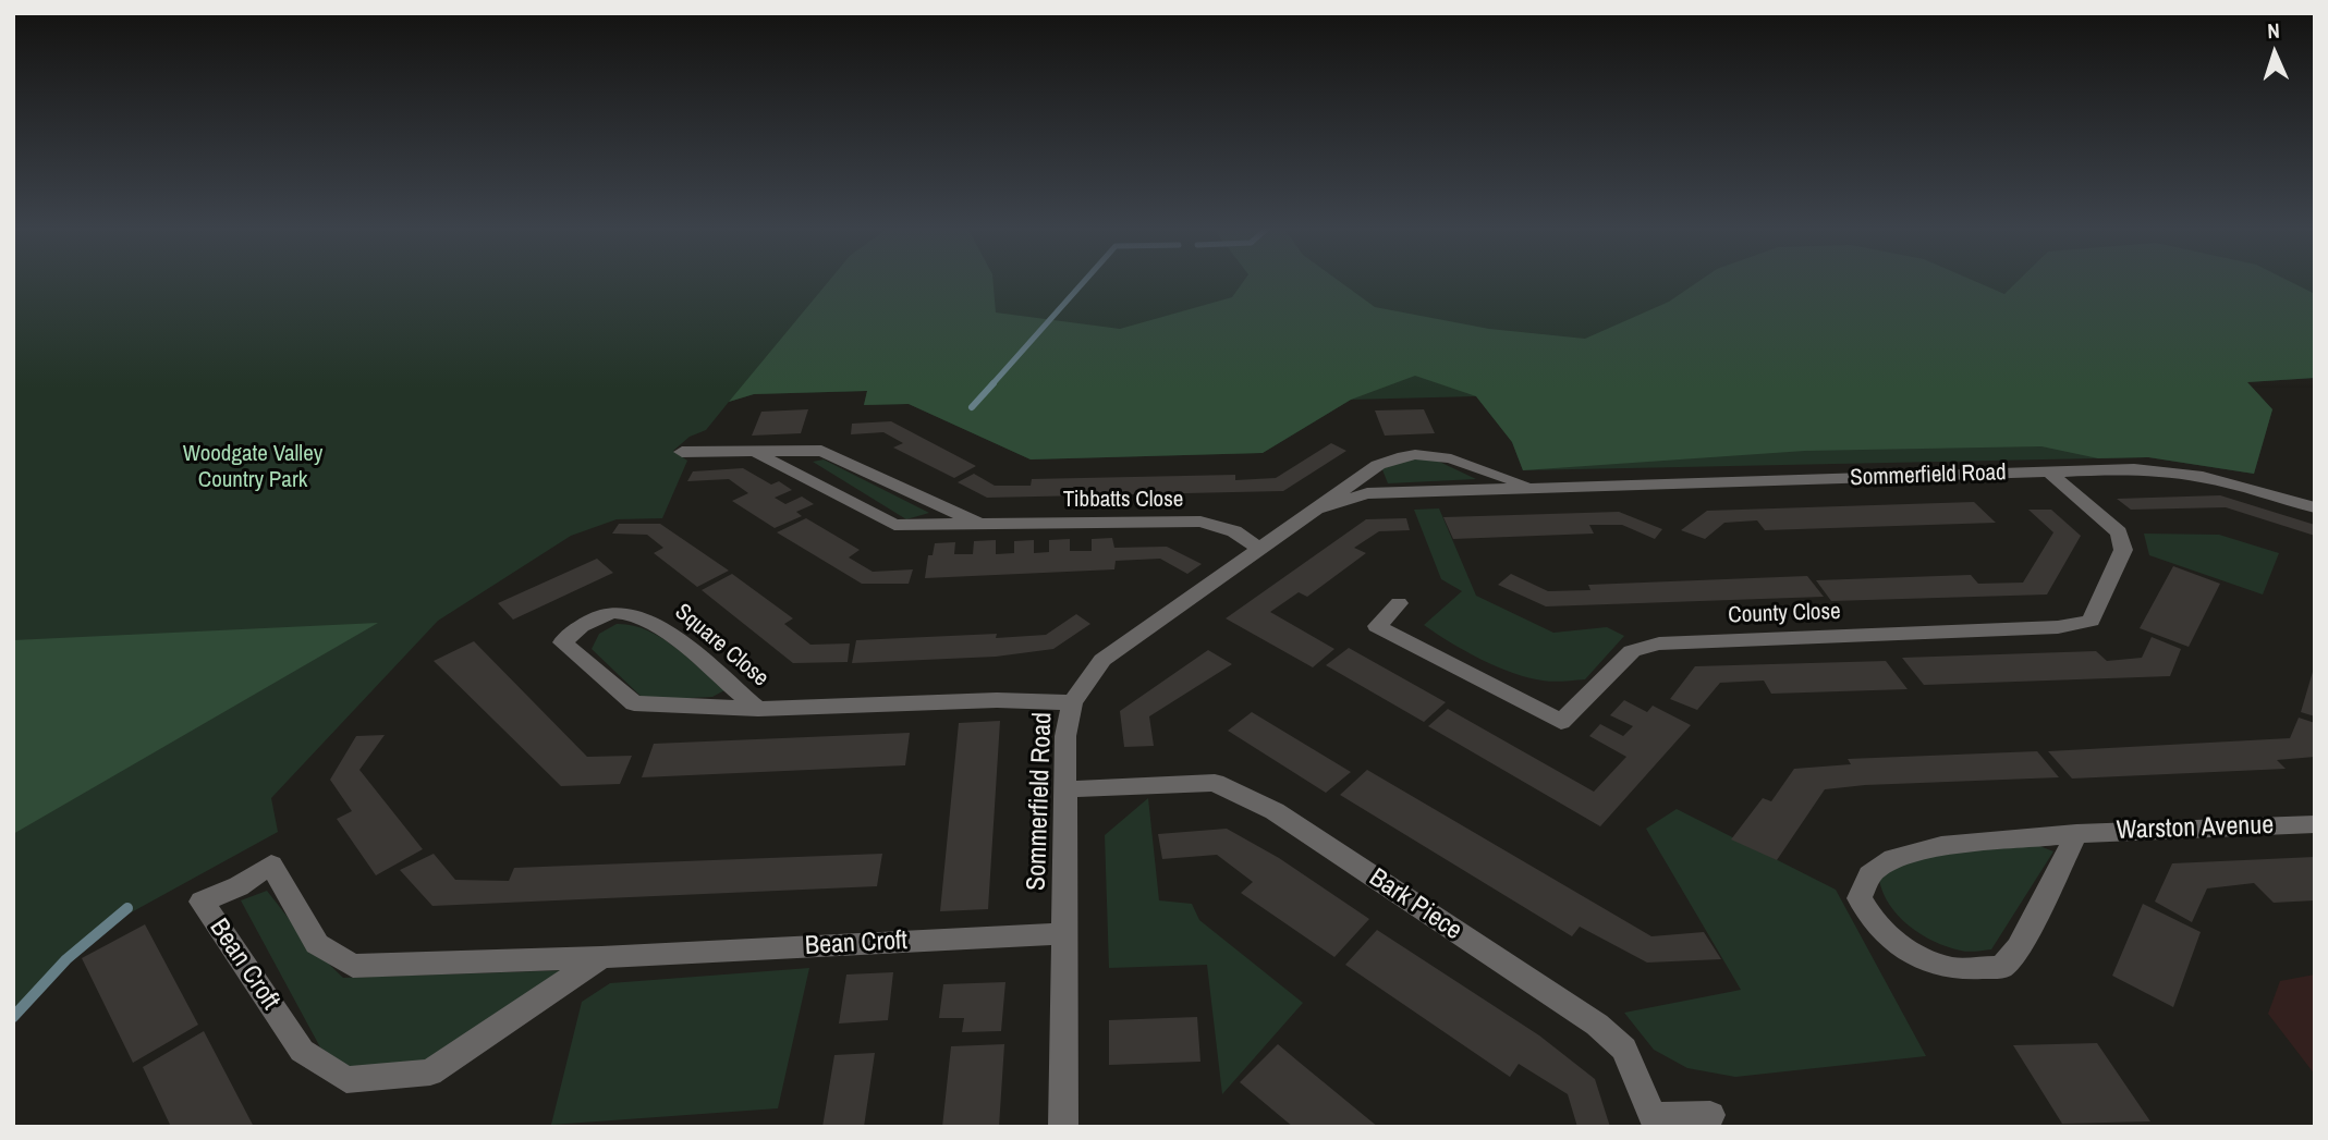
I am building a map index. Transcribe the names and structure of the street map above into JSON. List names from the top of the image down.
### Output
{
  "streets": {
    "street": [
      "Sommerfield Road",
      "Tibbatts Close",
      "County Close",
      "Square Close",
      "Warston Avenue",
      "Bark Piece",
      "Bean Croft"
    ]
  },
  "crossings": [
    ["Sommerfield Road", "Tibbatts Close"],
    ["Sommerfield Road", "County Close"],
    ["Sommerfield Road", "Square Close"],
    ["Sommerfield Road", "Bark Piece"],
    ["Sommerfield Road", "Bean Croft"]
  ],
  "parks": ["Woodgate Valley Country Park"],
  "north": "top"
}
